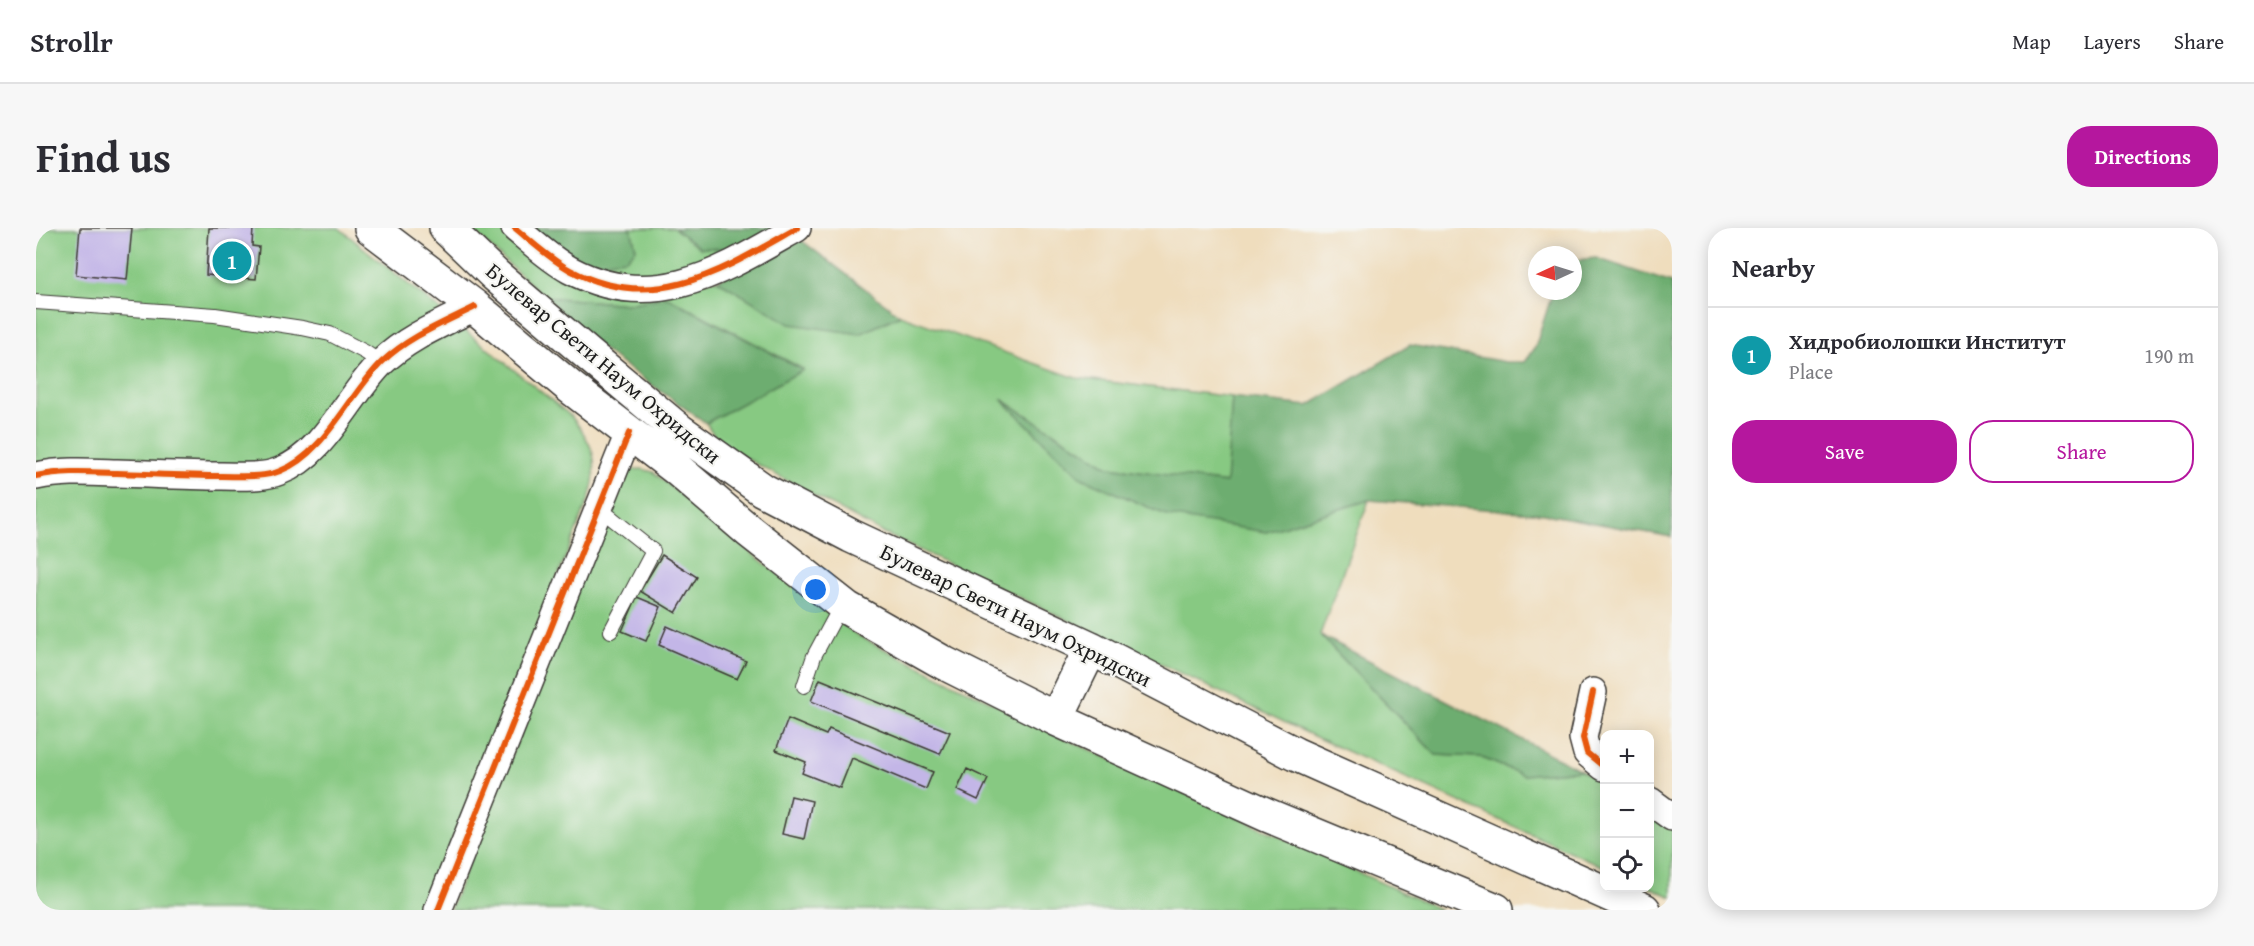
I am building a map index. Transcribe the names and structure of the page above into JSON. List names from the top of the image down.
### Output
{
  "streets": {
    "main road": ["Булевар Свети Наум Охридски"]
  },
  "north": "left",
  "page": {
    "header": "Strollr",
    "nav": ["Map", "Layers", "Share"],
    "title": "Find us",
    "buttons": [
      "Directions",
      ["Save", "Share"]
    ],
    "heading": "Nearby",
    "pins": "1",
    "list": [
      {
        "mark": "1",
        "name": "Хидробиолошки Институт",
        "note": "Place",
        "value": "190 m"
      }
    ],
    "map_buttons": ["+", "−"]
  }
}
